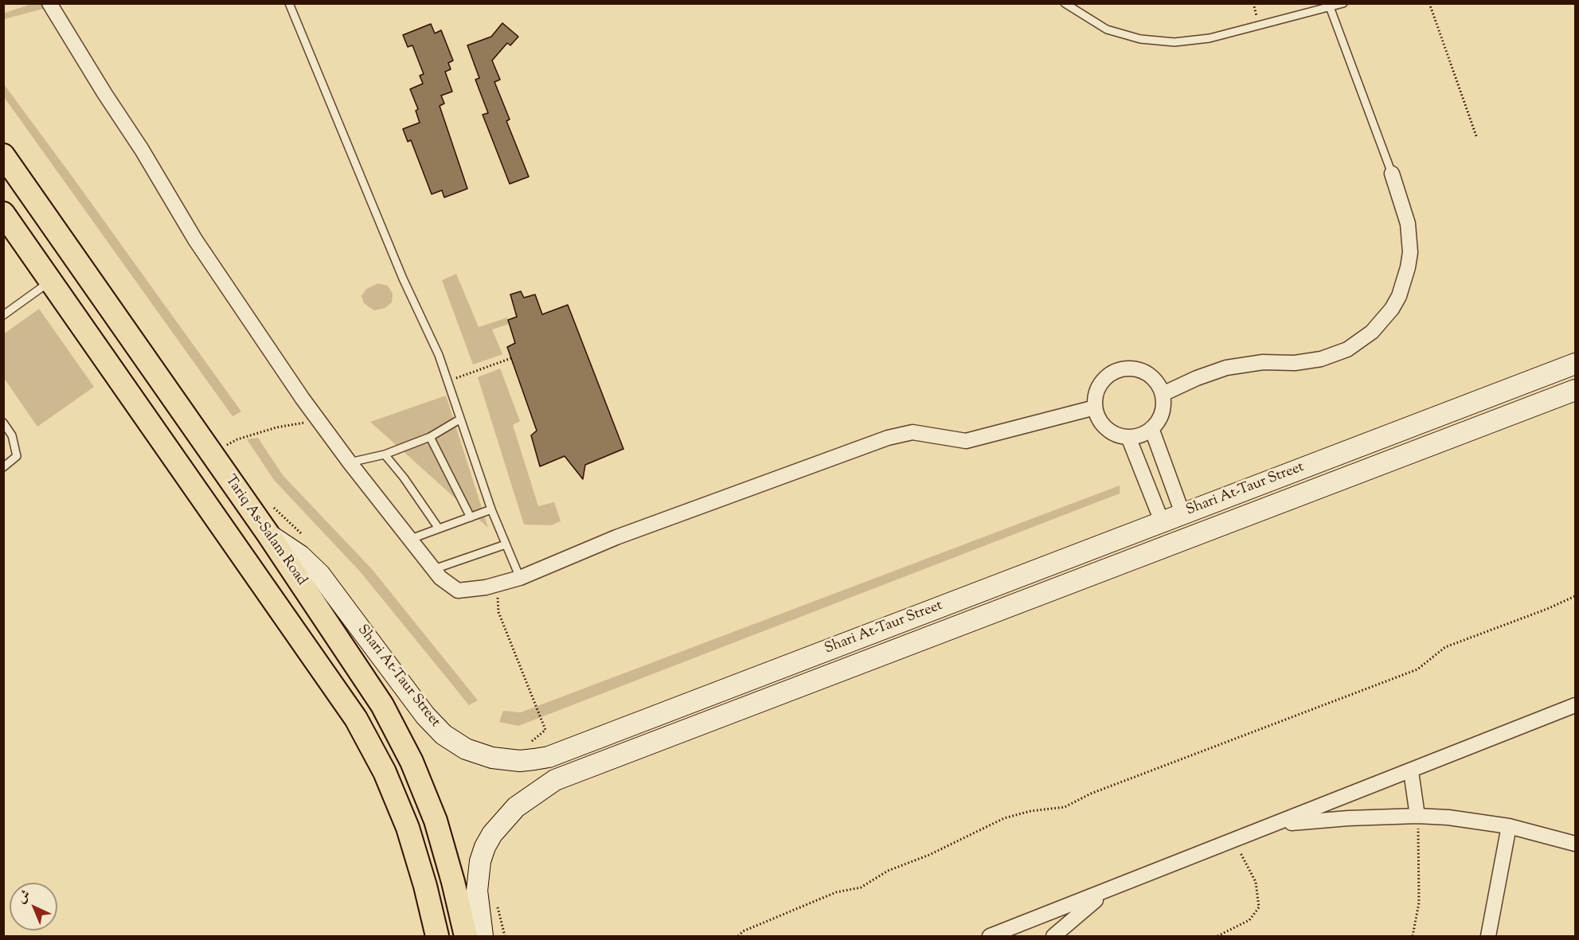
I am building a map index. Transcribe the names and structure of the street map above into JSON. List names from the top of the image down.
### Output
{
  "streets": {
    "main road": ["Shari At-Taur Street", "Tariq As-Salam Road"]
  },
  "crossings": [
    ["Shari At-Taur Street", "Tariq As-Salam Road"]
  ],
  "north": "top left"
}
